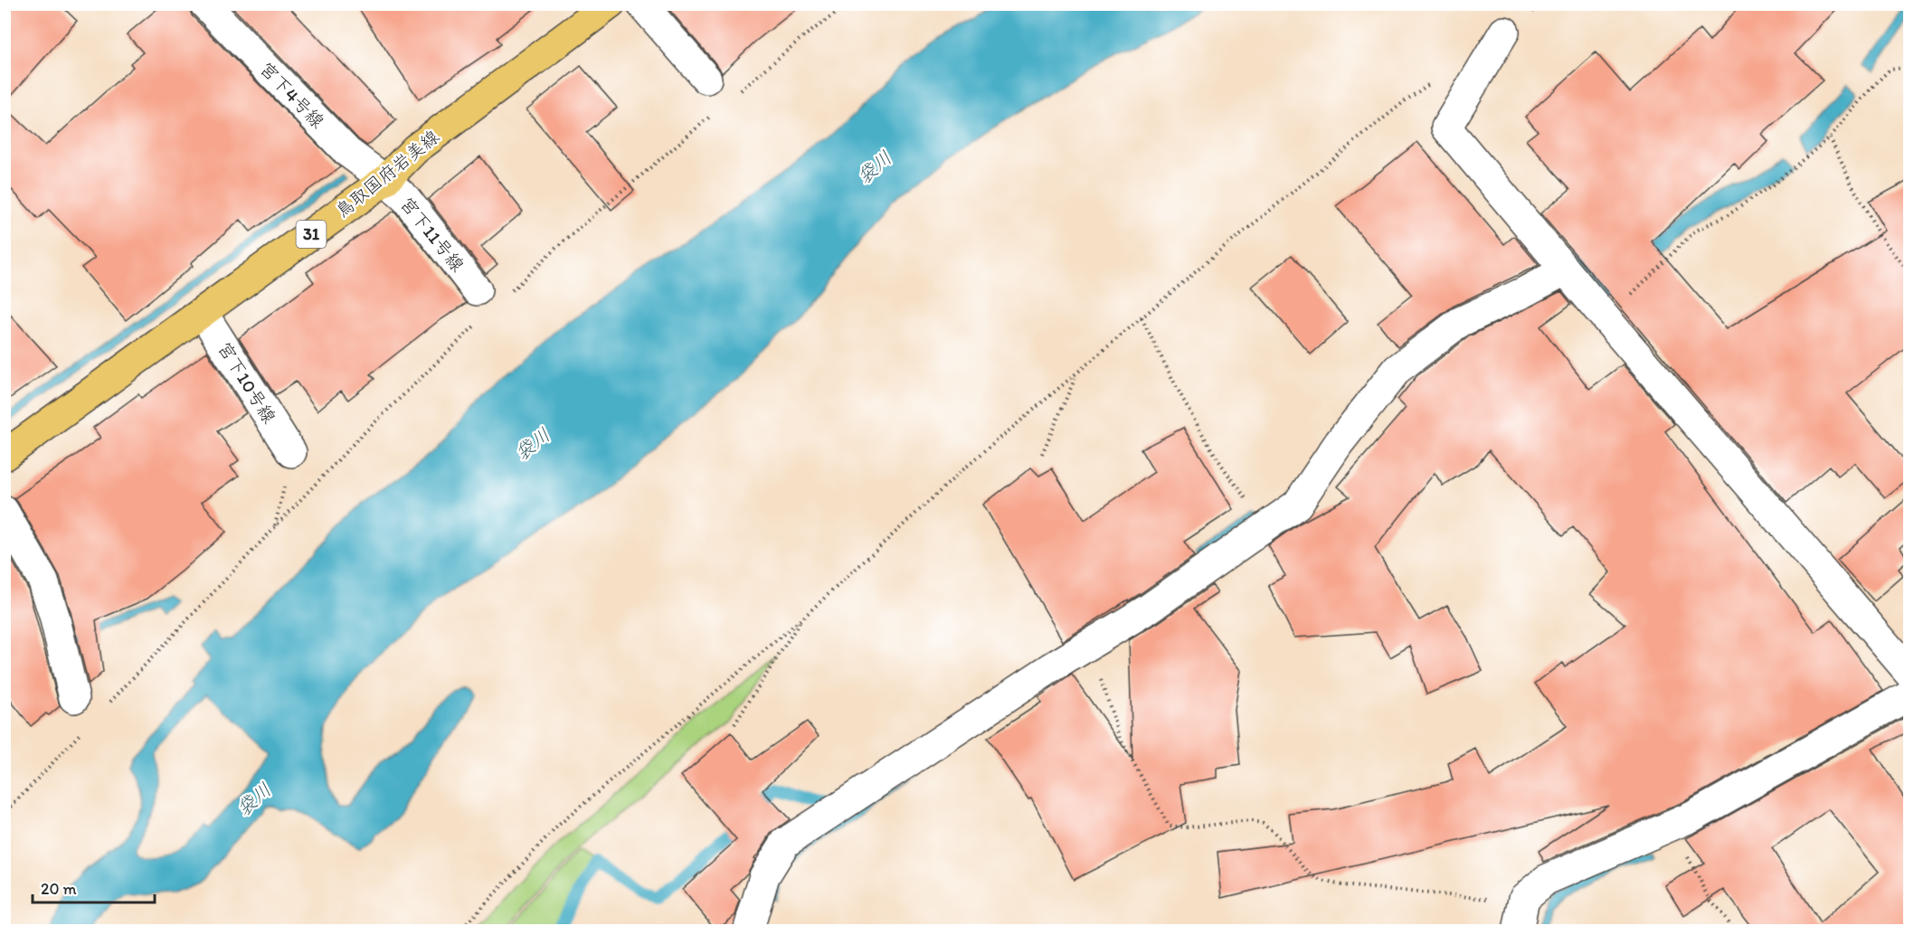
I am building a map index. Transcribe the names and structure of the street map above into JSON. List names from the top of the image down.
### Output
{
  "streets": {
    "main road": ["鳥取国府岩美線", "31"],
    "street": ["宮下4号線", "宮下11号線", "宮下10号線"]
  },
  "crossings": [
    ["宮下4号線", "鳥取国府岩美線"],
    ["宮下4号線", "宮下11号線"],
    ["鳥取国府岩美線", "宮下11号線"],
    ["鳥取国府岩美線", "宮下10号線"]
  ],
  "water": ["袋川"],
  "scale_bar": "20 m"
}
